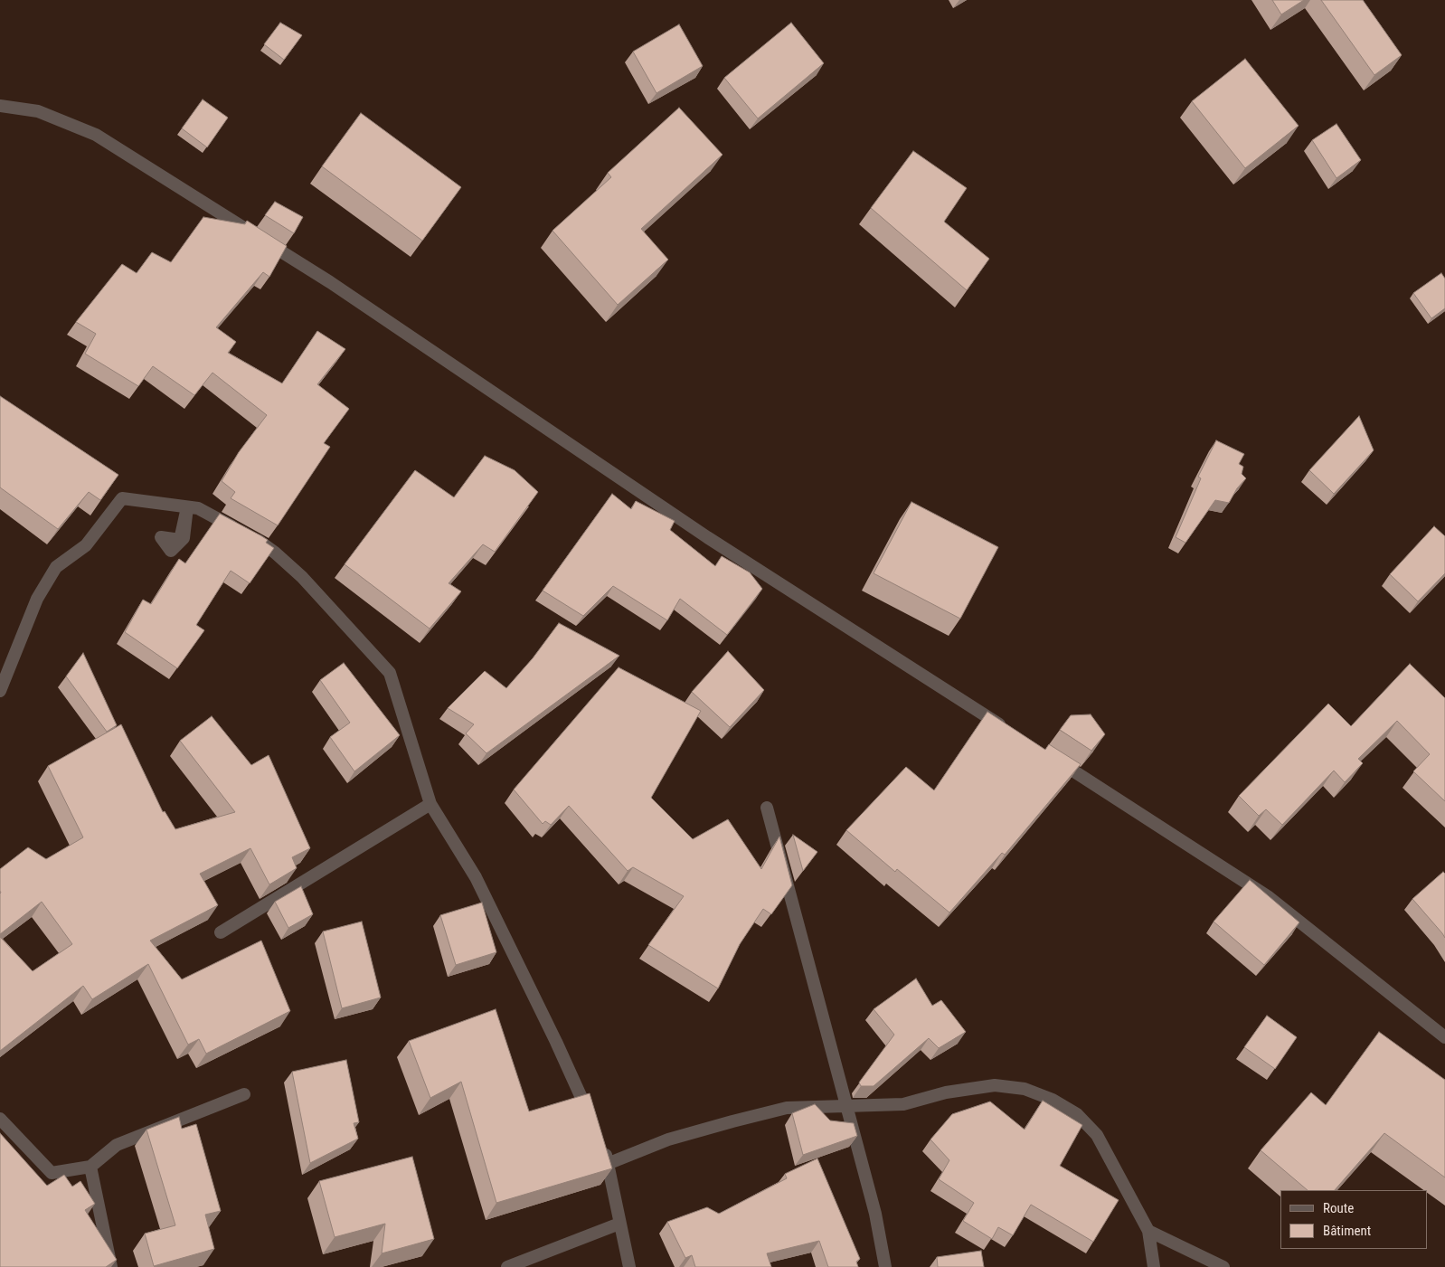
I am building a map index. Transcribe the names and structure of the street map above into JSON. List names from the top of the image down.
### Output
{
  "legend": ["Route", "Bâtiment"]
}
